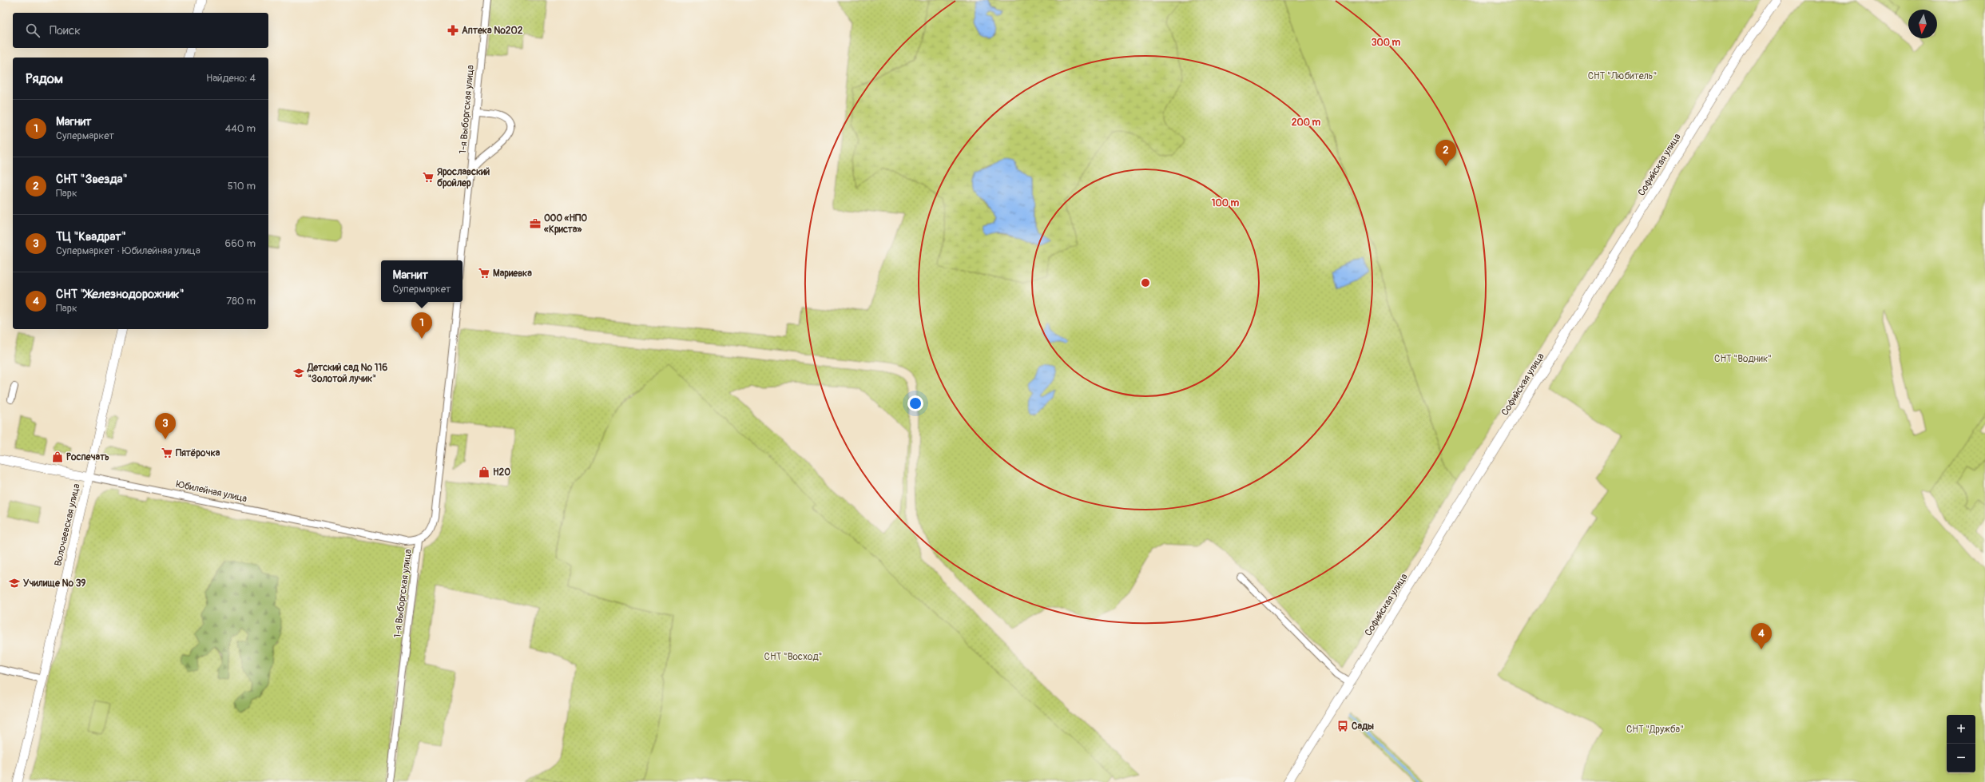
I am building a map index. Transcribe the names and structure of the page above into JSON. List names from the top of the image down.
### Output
{
  "streets": {
    "main road": ["Софийская улица", "Юбилейная улица", "Волочаевская улица"],
    "street": ["1-я Выборгская улица"]
  },
  "crossings": [
    ["1-я Выборгская улица", "Юбилейная улица"],
    ["Юбилейная улица", "Волочаевская улица"]
  ],
  "parks": [
    "СНТ \"Любитель\"",
    "СНТ \"Водник\"",
    "СНТ \"Восход\"",
    "СНТ \"Дружба\""
  ],
  "places": {
    "pharmacy": ["Аптека №202"],
    "supermarket": ["Ярославский бройлер", "Мариевка", "Пятёрочка"],
    "office": ["ООО «НПО «Криста»"],
    "school or university": ["Детский сад № 116 \"Золотой лучик\"", "Училище № 39"],
    "shop": ["Роспечать", "H2O"],
    "bus stop": ["Сады"]
  },
  "north": "bottom",
  "page": {
    "search": "Поиск",
    "heading": ["Рядом", "Найдено: 4"],
    "list": [
      {
        "mark": "1",
        "name": "Магнит",
        "note": "Супермаркет",
        "value": "440 m"
      },
      {
        "mark": "2",
        "name": "СНТ \"Звезда\"",
        "note": "Парк",
        "value": "510 m"
      },
      {
        "mark": "3",
        "name": "ТЦ \"Квадрат\"",
        "note": "Супермаркет · Юбилейная улица",
        "value": "660 m"
      },
      {
        "mark": "4",
        "name": "СНТ \"Железнодорожник\"",
        "note": "Парк",
        "value": "780 m"
      }
    ],
    "pins": [
      "2",
      "1",
      "3",
      "4"
    ],
    "popup": ["Магнит", "Супермаркет"],
    "map_buttons": ["+", "−"]
  },
  "rings": ["300 m", "200 m", "100 m"]
}
